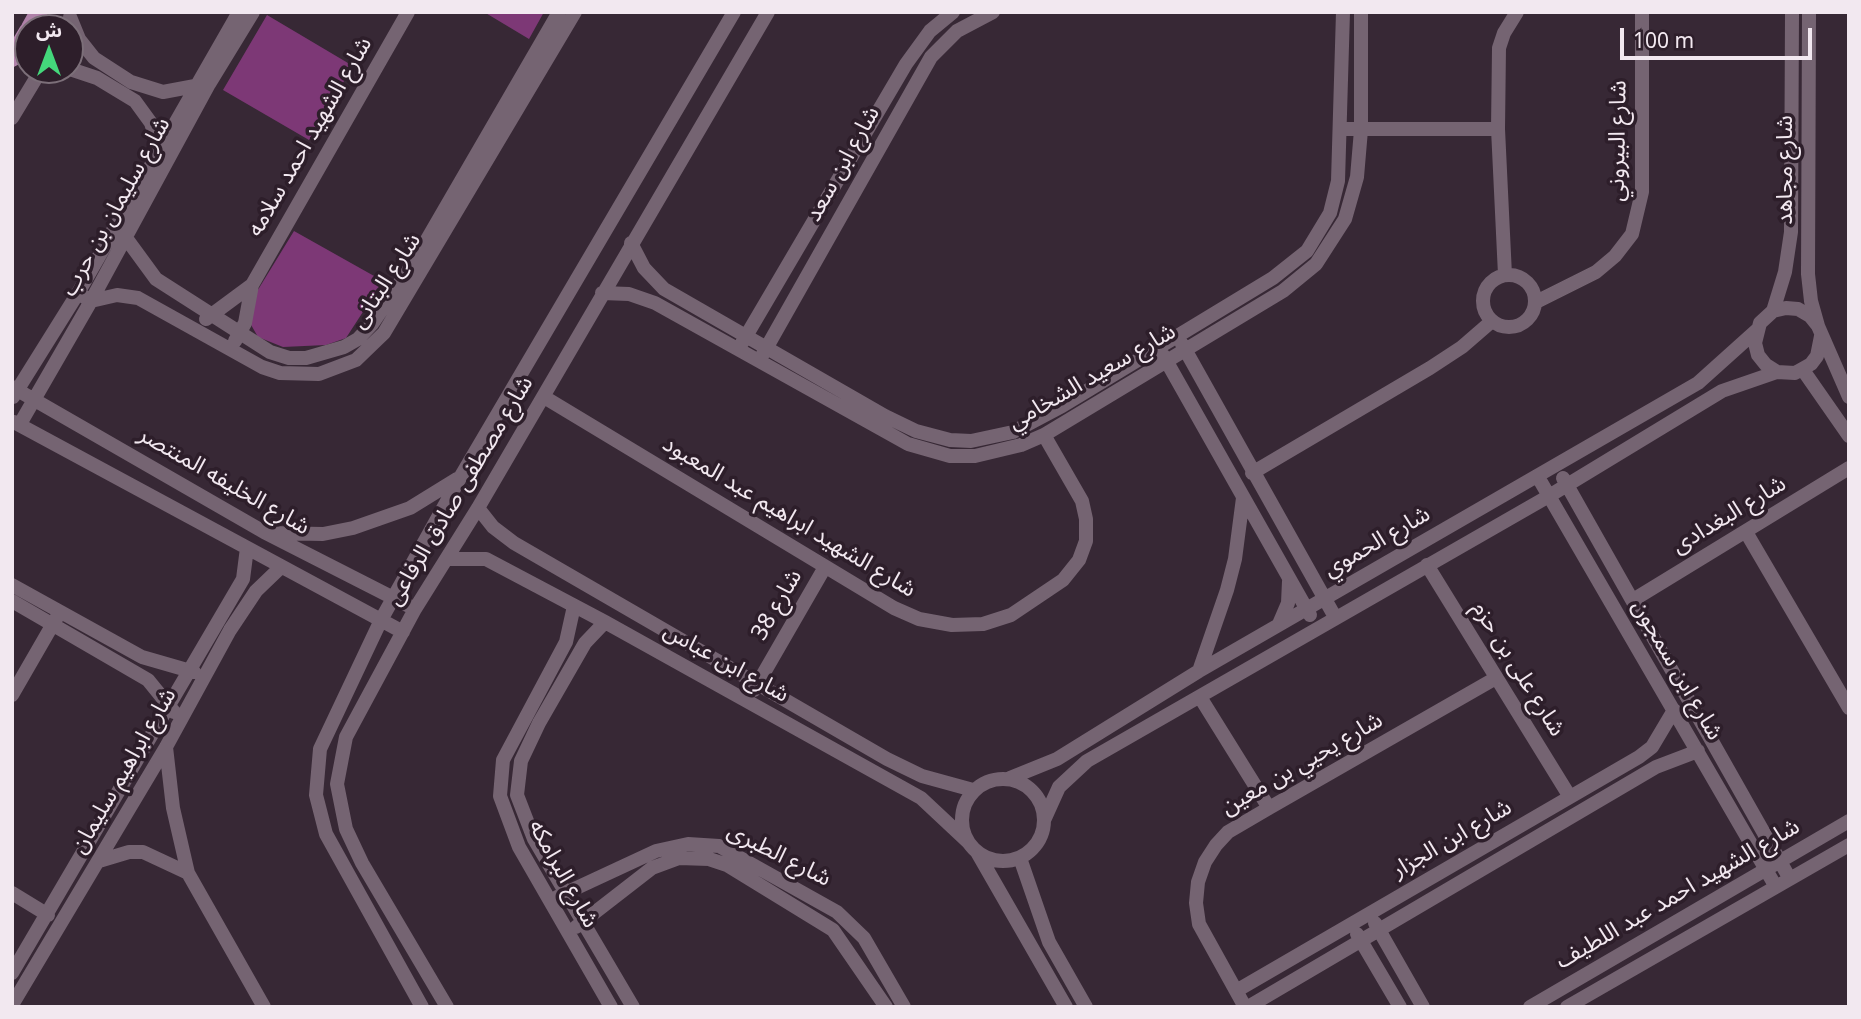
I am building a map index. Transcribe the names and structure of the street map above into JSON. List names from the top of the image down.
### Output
{
  "streets": {
    "street": [
      "شارع الشهيد احمد سلامه",
      "شارع البيروني",
      "شارع ابن سعد",
      "شارع مجاهد",
      "شارع سليمان بن حرب",
      "شارع البتانى",
      "شارع سعيد الشخامي",
      "شارع الخليفه المنتصر",
      "شارع مصطفى صادق الرفاعى",
      "شارع البغدادى",
      "شارع الشهيد ابراهيم عبد المعبود",
      "شارع الحموي",
      "شارع 38",
      "شارع ابن عباس",
      "شارع على بن حزم",
      "شارع ابن سمجون",
      "شارع يحيي بن معين",
      "شارع ابراهيم سليمان",
      "شارع ابن الجزار",
      "شارع الطبرى",
      "شارع البرامكه",
      "شارع الشهيد احمد عبد اللطيف"
    ]
  },
  "crossings": [
    ["شارع الشهيد احمد سلامه", "شارع البتانى"],
    ["شارع ابن سعد", "شارع سعيد الشخامي"],
    ["شارع مجاهد", "شارع الحموي"],
    ["شارع سليمان بن حرب", "شارع البتانى"],
    ["شارع سليمان بن حرب", "شارع الخليفه المنتصر"],
    ["شارع سعيد الشخامي", "شارع مصطفى صادق الرفاعى"],
    ["شارع سعيد الشخامي", "شارع الشهيد ابراهيم عبد المعبود"],
    ["شارع الخليفه المنتصر", "شارع مصطفى صادق الرفاعى"],
    ["شارع الخليفه المنتصر", "شارع ابراهيم سليمان"],
    ["شارع مصطفى صادق الرفاعى", "شارع الشهيد ابراهيم عبد المعبود"],
    ["شارع مصطفى صادق الرفاعى", "شارع ابن عباس"],
    ["شارع البغدادى", "شارع ابن سمجون"],
    ["شارع الشهيد ابراهيم عبد المعبود", "شارع 38"],
    ["شارع الحموي", "شارع ابن عباس"],
    ["شارع الحموي", "شارع على بن حزم"],
    ["شارع الحموي", "شارع ابن سمجون"],
    ["شارع 38", "شارع ابن عباس"],
    ["شارع ابن عباس", "شارع البرامكه"],
    ["شارع على بن حزم", "شارع يحيي بن معين"],
    ["شارع على بن حزم", "شارع ابن الجزار"],
    ["شارع ابن سمجون", "شارع ابن الجزار"],
    ["شارع ابن سمجون", "شارع الشهيد احمد عبد اللطيف"],
    ["شارع يحيي بن معين", "شارع ابن الجزار"],
    ["شارع الطبرى", "شارع البرامكه"]
  ],
  "scale_bar": "100 m",
  "north": "top"
}
